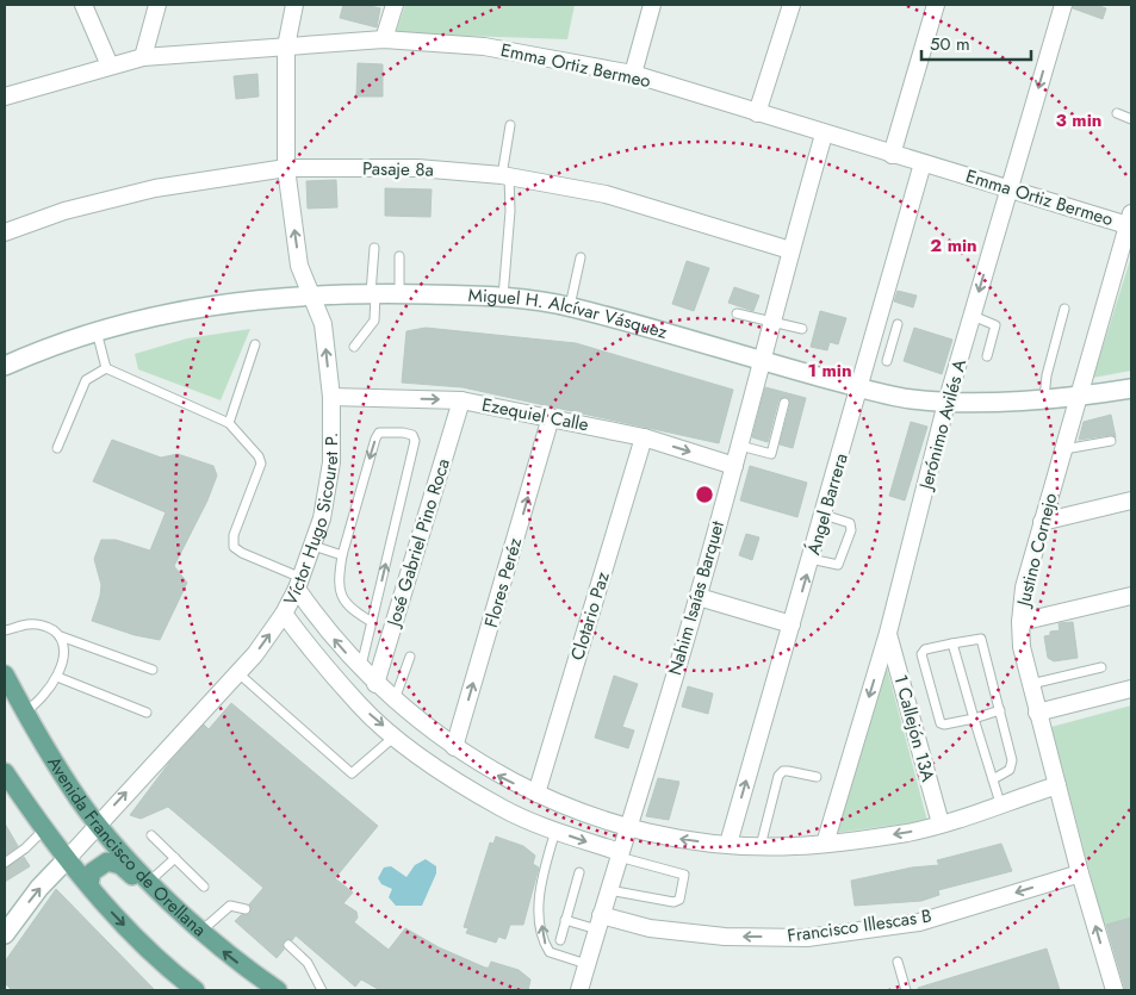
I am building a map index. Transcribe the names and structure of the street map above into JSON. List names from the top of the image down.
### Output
{
  "streets": {
    "main road": ["Avenida Francisco de Orellana"],
    "street": [
      "Emma Ortiz Bermeo",
      "Pasaje 8a",
      "Miguel H. Alcívar Vásquez",
      "Ezequiel Calle",
      "Jerónimo Avilés A",
      "Ángel Barrera",
      "Víctor Hugo Sicouret P.",
      "José Gabriel Pino Roca",
      "Justino Cornejo",
      "Flores Peréz",
      "Nahim Isaías Barquet",
      "Clotario Paz",
      "1 Callejón 13A",
      "Francisco Illescas B"
    ]
  },
  "crossings": [
    ["Emma Ortiz Bermeo", "Jerónimo Avilés A"],
    ["Emma Ortiz Bermeo", "Ángel Barrera"],
    ["Emma Ortiz Bermeo", "Víctor Hugo Sicouret P."],
    ["Emma Ortiz Bermeo", "Justino Cornejo"],
    ["Emma Ortiz Bermeo", "Nahim Isaías Barquet"],
    ["Pasaje 8a", "Víctor Hugo Sicouret P."],
    ["Pasaje 8a", "Nahim Isaías Barquet"],
    ["Miguel H. Alcívar Vásquez", "Jerónimo Avilés A"],
    ["Miguel H. Alcívar Vásquez", "Ángel Barrera"],
    ["Miguel H. Alcívar Vásquez", "Víctor Hugo Sicouret P."],
    ["Miguel H. Alcívar Vásquez", "Justino Cornejo"],
    ["Miguel H. Alcívar Vásquez", "Nahim Isaías Barquet"],
    ["Ezequiel Calle", "Víctor Hugo Sicouret P."],
    ["Ezequiel Calle", "José Gabriel Pino Roca"],
    ["Ezequiel Calle", "Flores Peréz"],
    ["Ezequiel Calle", "Nahim Isaías Barquet"],
    ["Ezequiel Calle", "Clotario Paz"],
    ["Jerónimo Avilés A", "1 Callejón 13A"],
    ["Víctor Hugo Sicouret P.", "Avenida Francisco de Orellana"],
    ["Justino Cornejo", "Francisco Illescas B"],
    ["Nahim Isaías Barquet", "Francisco Illescas B"]
  ],
  "one_way": [
    "Ezequiel Calle",
    "Jerónimo Avilés A",
    "Ángel Barrera",
    "Víctor Hugo Sicouret P.",
    "Flores Peréz"
  ],
  "scale_bar": "50 m",
  "rings": ["3 min", "2 min", "1 min"]
}
